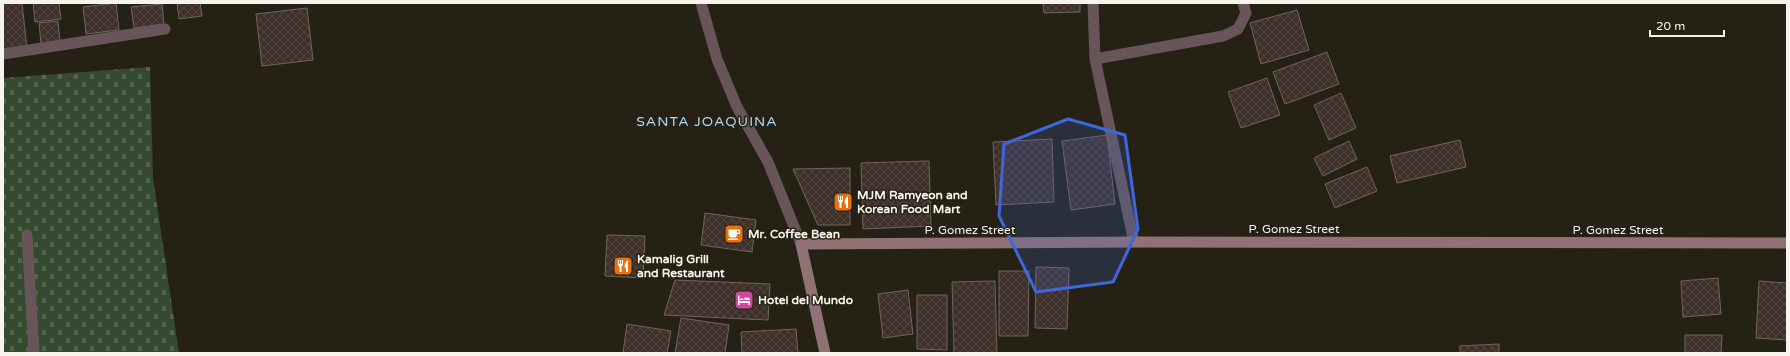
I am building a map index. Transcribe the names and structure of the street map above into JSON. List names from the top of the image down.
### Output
{
  "streets": {
    "main road": ["P. Gomez Street"]
  },
  "districts": ["SANTA JOAQUINA"],
  "places": {
    "restaurant": ["MJM Ramyeon and Korean Food Mart", "Kamalig Grill and Restaurant"],
    "cafe": ["Mr. Coffee Bean"],
    "hotel": ["Hotel del Mundo"]
  },
  "scale_bar": "20 m"
}
